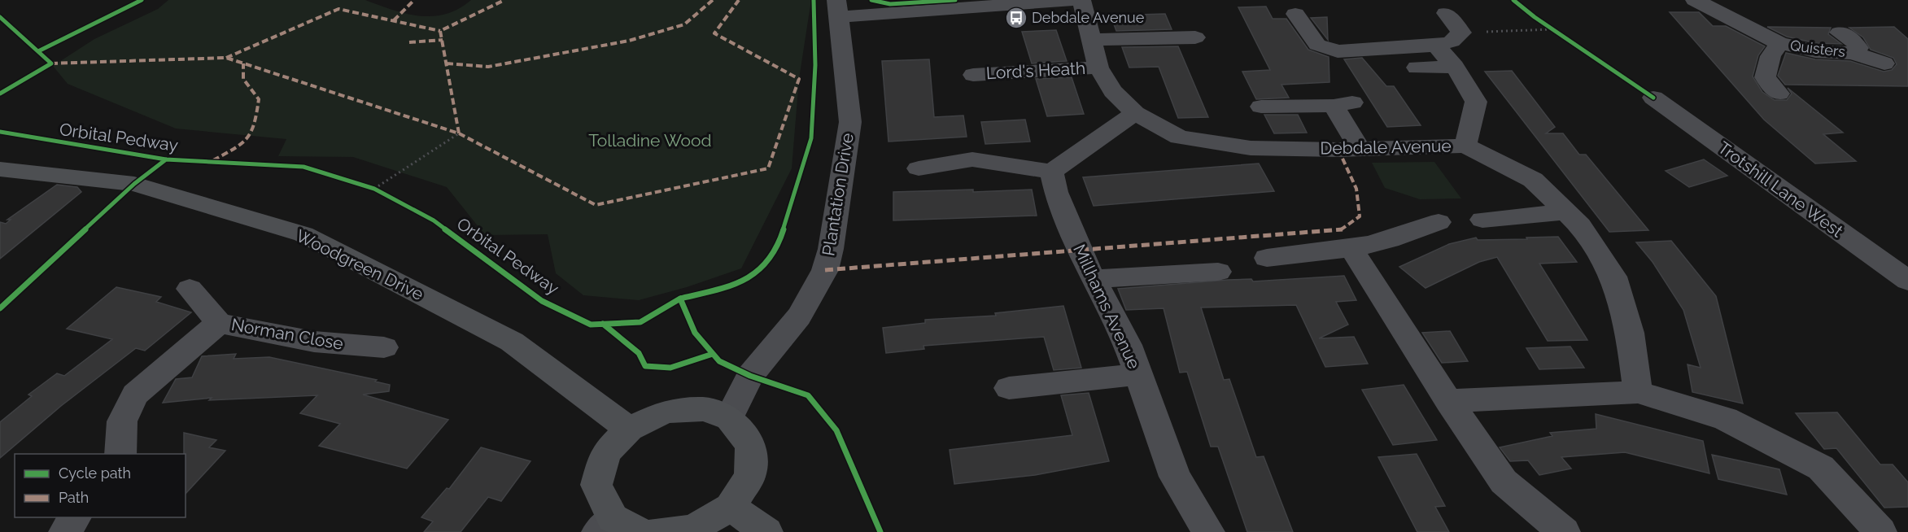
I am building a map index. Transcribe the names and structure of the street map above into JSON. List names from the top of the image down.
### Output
{
  "streets": {
    "main road": ["Woodgreen Drive"],
    "street": [
      "Quisters",
      "Lord's Heath",
      "Debdale Avenue",
      "Trotshill Lane West",
      "Plantation Drive",
      "Millhams Avenue",
      "Norman Close"
    ],
    "cycle path": ["Orbital Pedway"]
  },
  "crossings": [
    ["Lord's Heath", "Debdale Avenue"]
  ],
  "parks": ["Tolladine Wood"],
  "places": {
    "bus stop": ["Debdale Avenue"]
  },
  "legend": ["Cycle path", "Path"]
}
